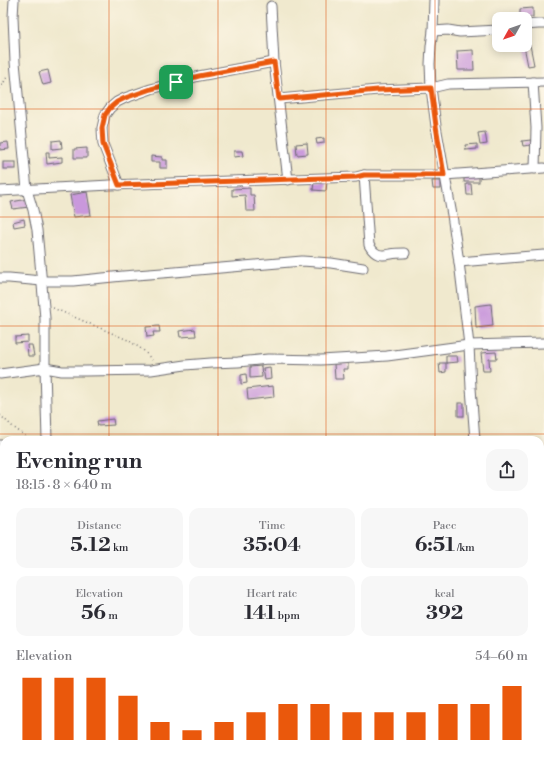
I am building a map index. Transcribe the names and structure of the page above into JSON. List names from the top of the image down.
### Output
{
  "north": "bottom left",
  "page": {
    "heading": ["Evening run", "18:15 · 8 × 640 m"],
    "stats": [
      ["Distance", "5.12 km"],
      ["Time", "35:04"],
      ["Pace", "6:51 /km"],
      ["Elevation", "56 m"],
      ["Heart rate", "141 bpm"],
      ["kcal", "392"]
    ],
    "chart": ["Elevation", "54–60 m"]
  }
}
